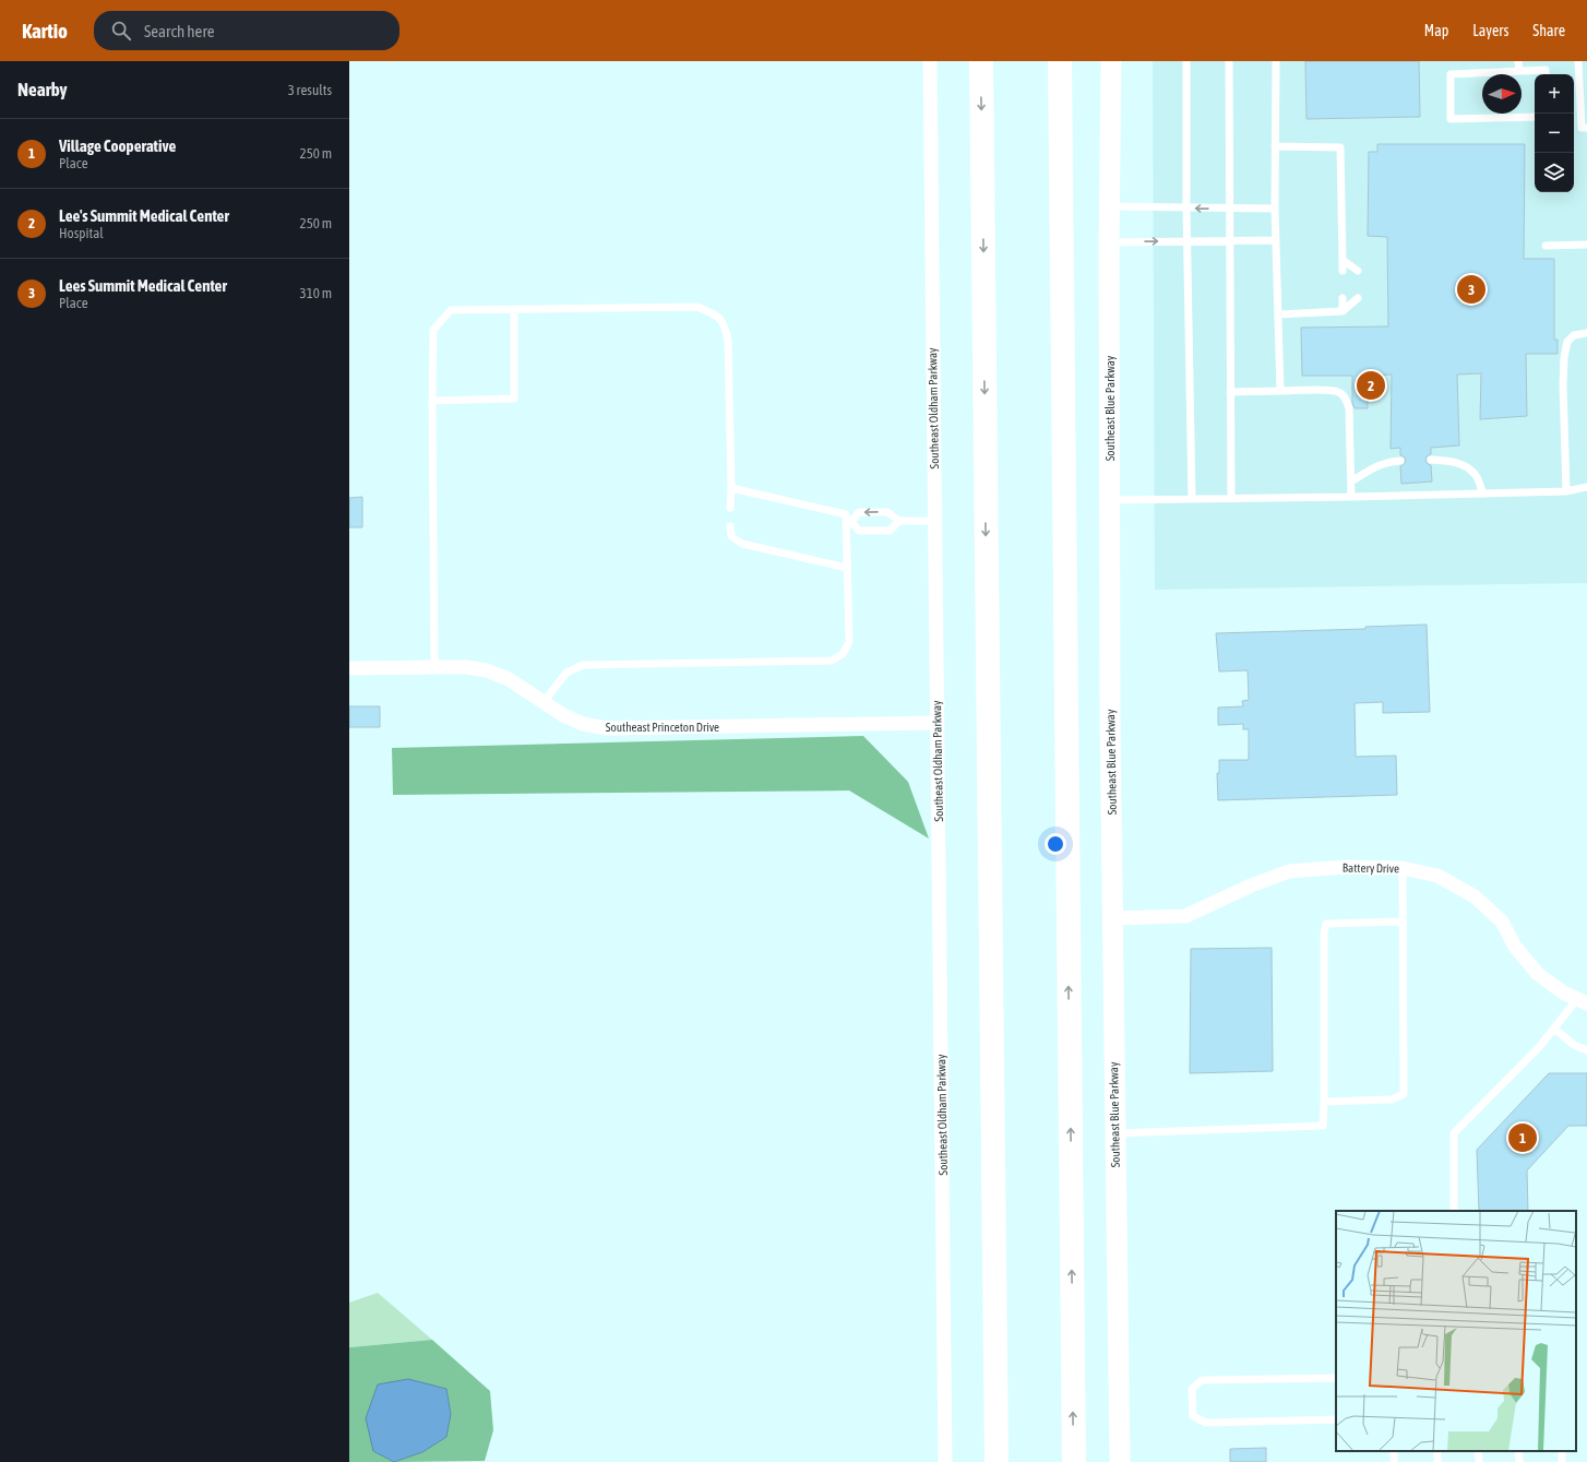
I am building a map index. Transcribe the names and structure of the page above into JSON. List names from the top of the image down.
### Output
{
  "streets": {
    "street": [
      "Southeast Oldham Parkway",
      "Southeast Blue Parkway",
      "Southeast Princeton Drive",
      "Battery Drive"
    ]
  },
  "crossings": [
    ["Southeast Oldham Parkway", "Southeast Princeton Drive"],
    ["Southeast Blue Parkway", "Battery Drive"]
  ],
  "north": "right",
  "page": {
    "header": "Kartio",
    "search": "Search here",
    "nav": ["Map", "Layers", "Share"],
    "heading": ["Nearby", "3 results"],
    "map_buttons": ["+", "−"],
    "list": [
      {
        "mark": "1",
        "name": "Village Cooperative",
        "note": "Place",
        "value": "250 m"
      },
      {
        "mark": "2",
        "name": "Lee's Summit Medical Center",
        "note": "Hospital",
        "value": "250 m"
      },
      {
        "mark": "3",
        "name": "Lees Summit Medical Center",
        "note": "Place",
        "value": "310 m"
      }
    ],
    "pins": ["3", "2", "1"]
  }
}
